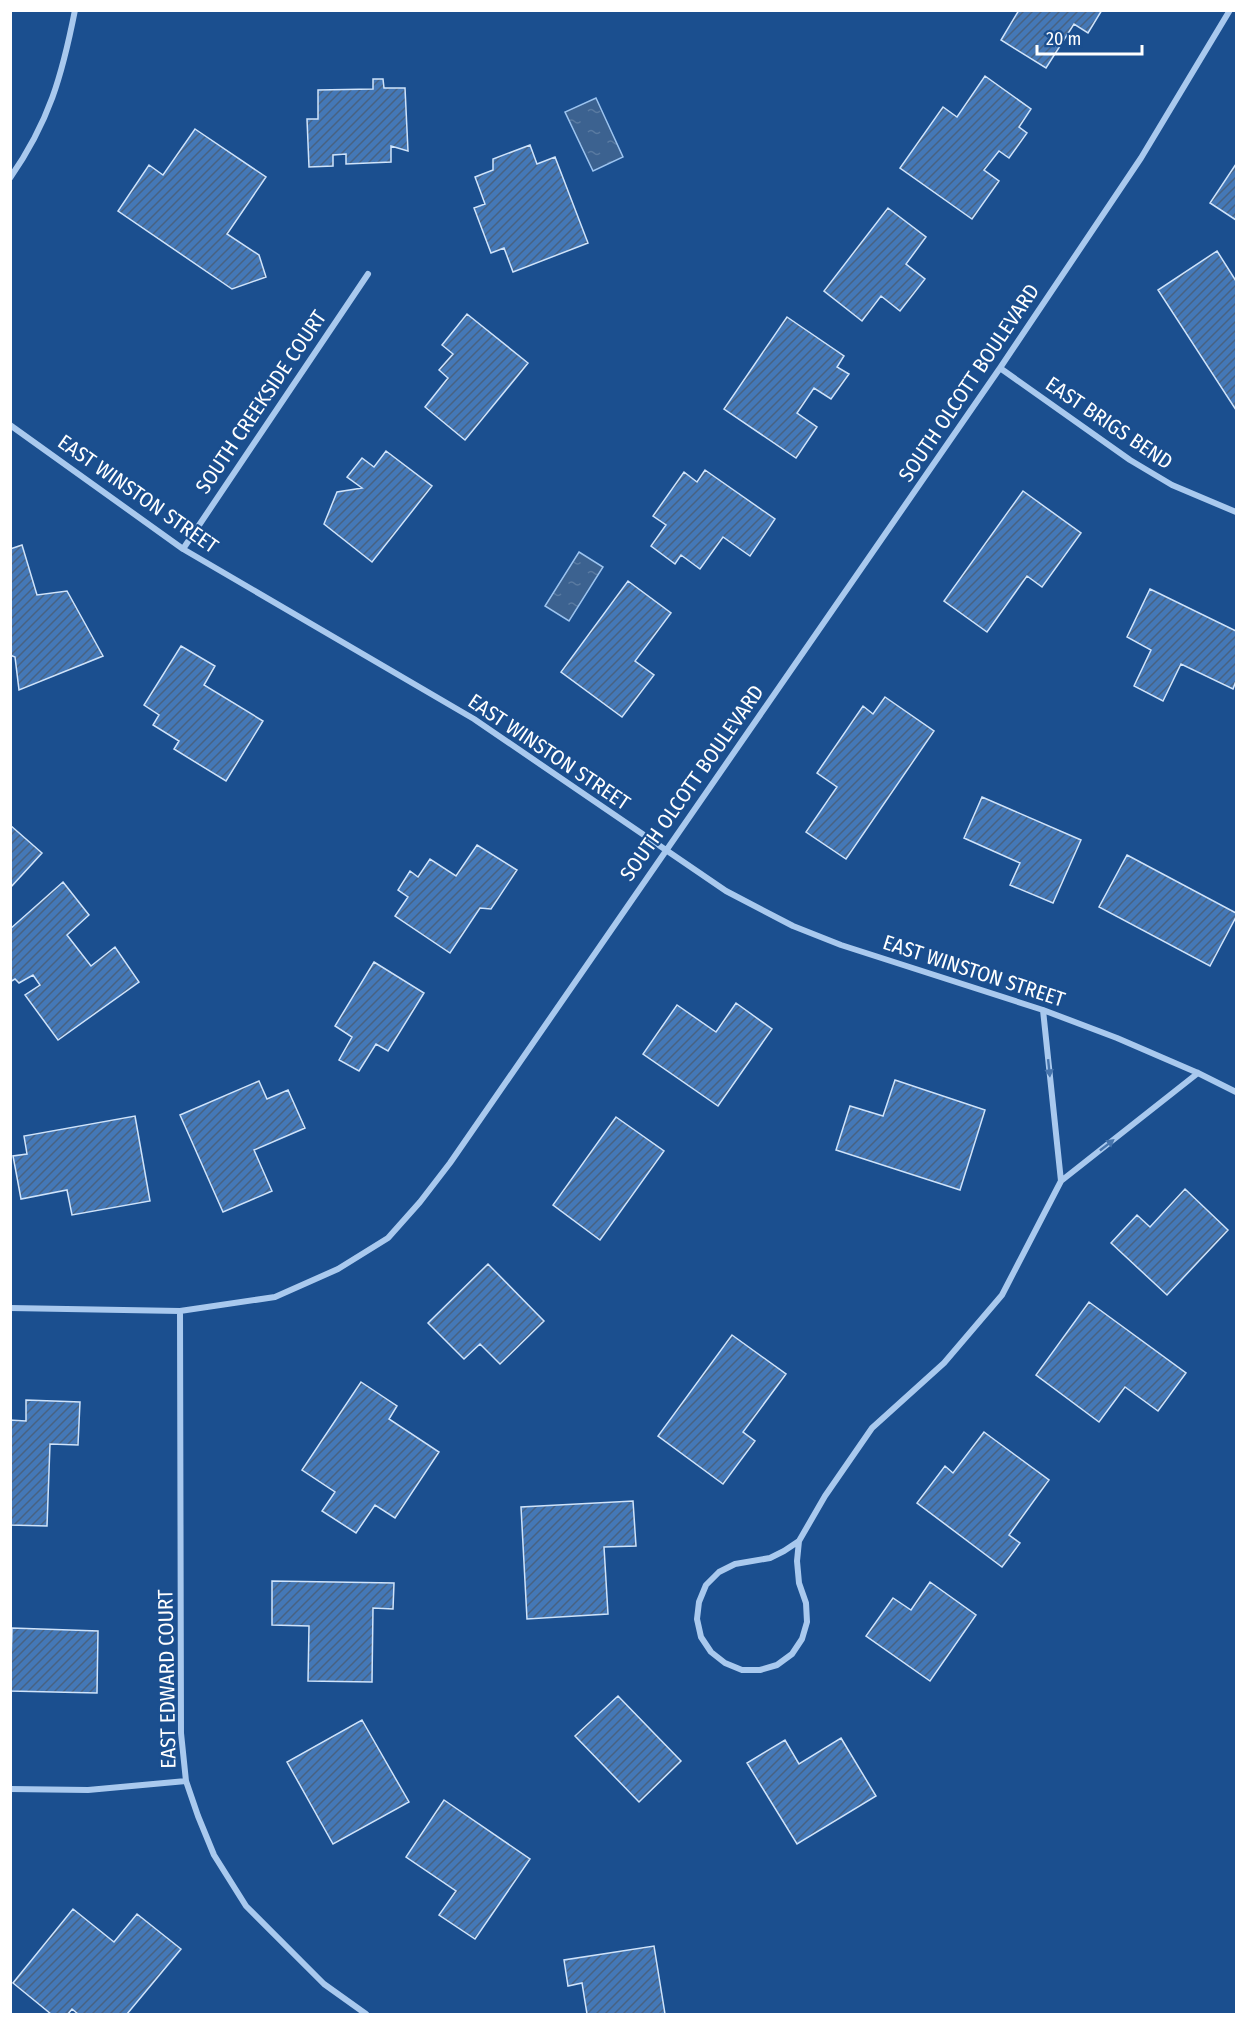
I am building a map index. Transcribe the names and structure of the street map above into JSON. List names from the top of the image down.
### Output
{
  "streets": {
    "street": [
      "SOUTH OLCOTT BOULEVARD",
      "SOUTH CREEKSIDE COURT",
      "EAST BRIGS BEND",
      "EAST WINSTON STREET",
      "EAST EDWARD COURT"
    ]
  },
  "crossings": [
    ["SOUTH OLCOTT BOULEVARD", "EAST BRIGS BEND"],
    ["SOUTH OLCOTT BOULEVARD", "EAST WINSTON STREET"],
    ["SOUTH OLCOTT BOULEVARD", "EAST EDWARD COURT"],
    ["SOUTH CREEKSIDE COURT", "EAST WINSTON STREET"]
  ],
  "scale_bar": "20 m"
}
